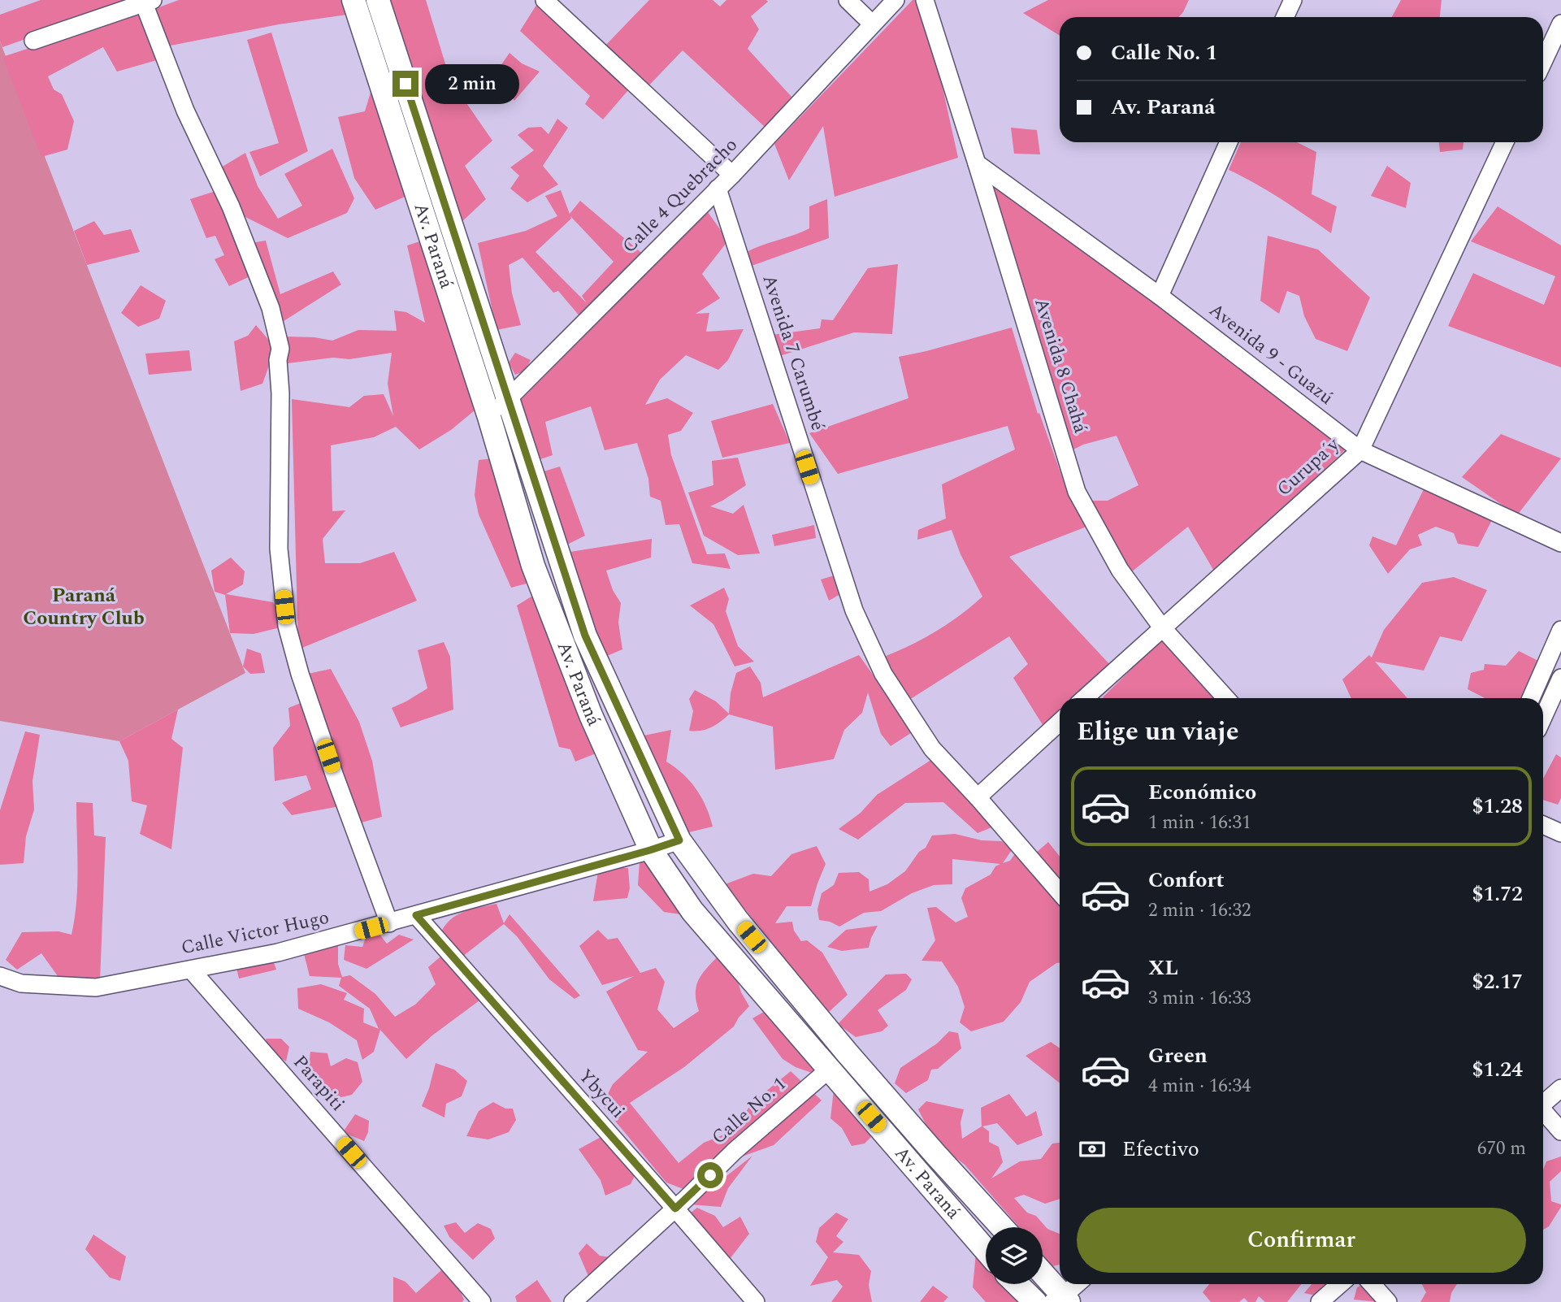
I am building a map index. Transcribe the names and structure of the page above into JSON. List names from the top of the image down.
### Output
{
  "streets": {
    "street": [
      "Calle 4 Quebracho",
      "Av. Paraná",
      "Avenida 7 Carumbé",
      "Avenida 9 - Guazú",
      "Avenida 8 Chahá",
      "Curupa´y",
      "Calle Victor Hugo",
      "Parapiti",
      "Ybycui",
      "Calle No. 1"
    ]
  },
  "crossings": [
    ["Calle 4 Quebracho", "Av. Paraná"],
    ["Calle 4 Quebracho", "Avenida 7 Carumbé"],
    ["Av. Paraná", "Calle Victor Hugo"],
    ["Av. Paraná", "Calle No. 1"],
    ["Avenida 9 - Guazú", "Avenida 8 Chahá"],
    ["Avenida 9 - Guazú", "Curupa´y"],
    ["Avenida 8 Chahá", "Curupa´y"],
    ["Calle Victor Hugo", "Parapiti"],
    ["Calle Victor Hugo", "Ybycui"],
    ["Ybycui", "Calle No. 1"]
  ],
  "districts": ["Paraná Country Club"],
  "page": {
    "banner": ["Calle No. 1", "Av. Paraná"],
    "bubble": "2 min",
    "heading": "Elige un viaje",
    "list": [
      {
        "name": "Económico",
        "note": "1 min · 16:31",
        "value": "$1.28"
      },
      {
        "name": "Confort",
        "note": "2 min · 16:32",
        "value": "$1.72"
      },
      {
        "name": "XL",
        "note": "3 min · 16:33",
        "value": "$2.17"
      },
      {
        "name": "Green",
        "note": "4 min · 16:34",
        "value": "$1.24"
      }
    ],
    "pay": ["Efectivo", "670 m"],
    "buttons": "Confirmar"
  }
}
